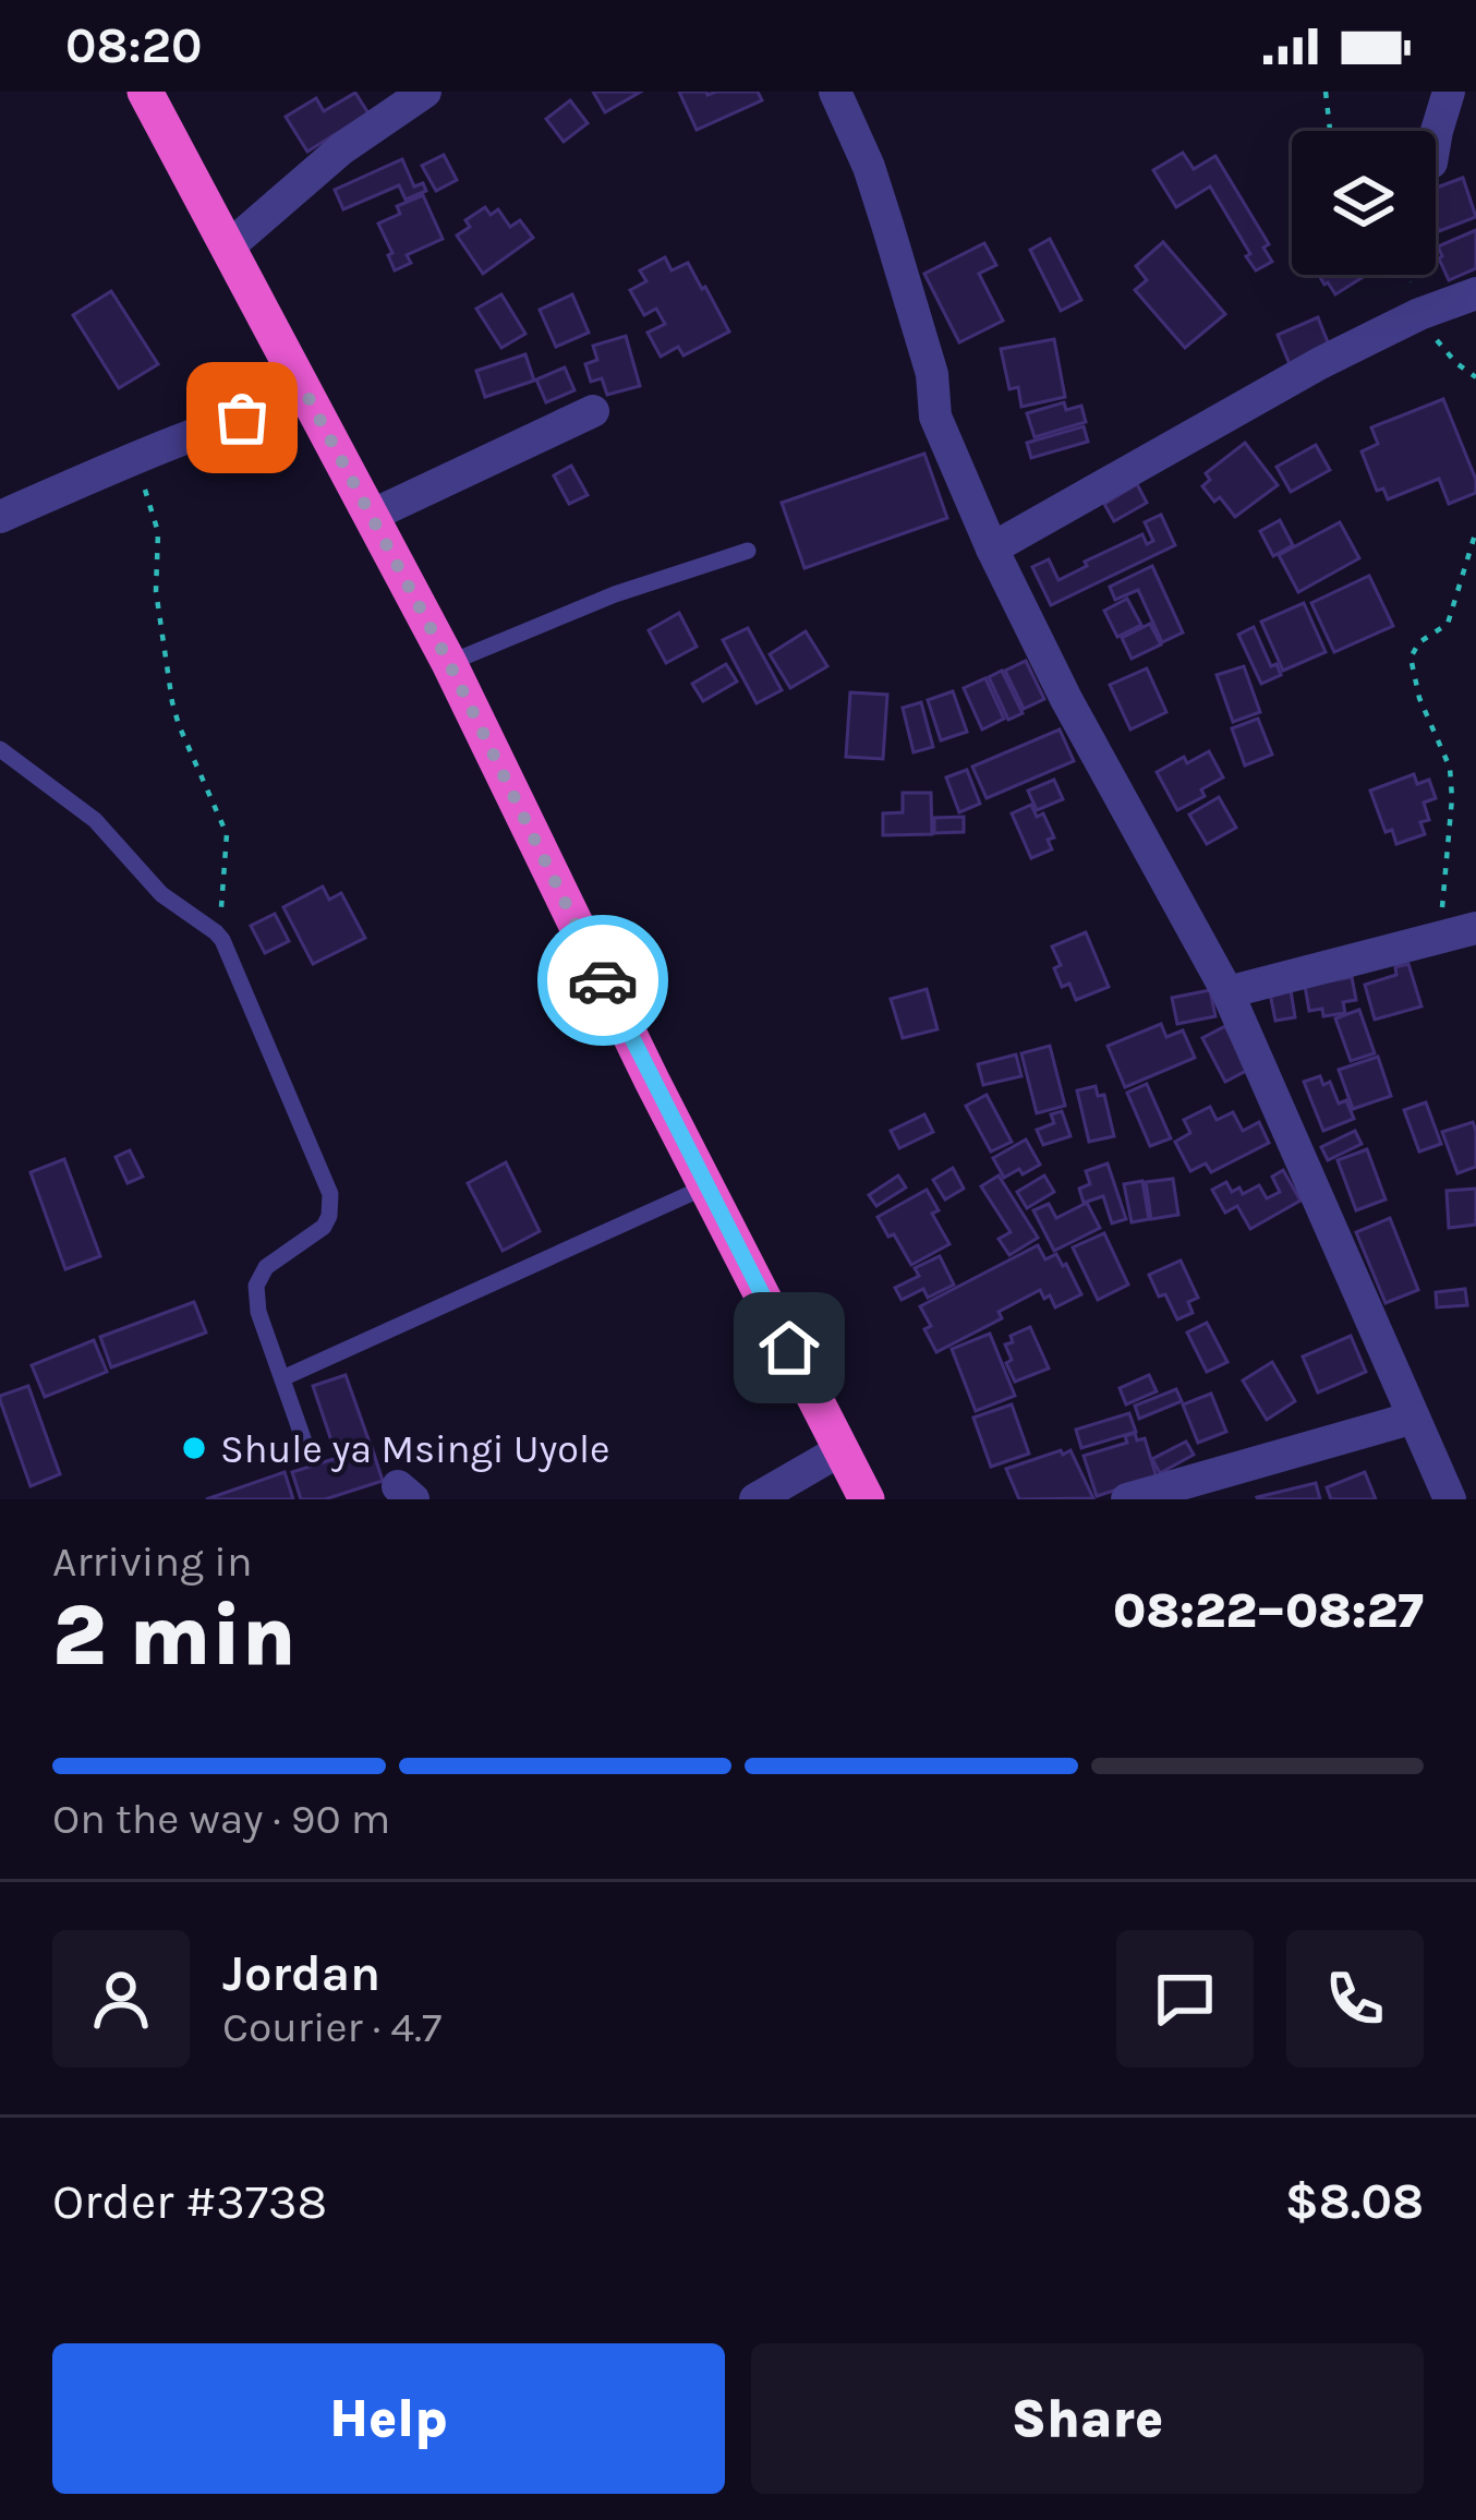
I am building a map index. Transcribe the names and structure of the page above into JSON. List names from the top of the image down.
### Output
{
  "places": ["Shule ya Msingi Uyole"],
  "page": {
    "status": "08:20",
    "heading": ["2 min", "Arriving in", "08:22–08:27"],
    "panel": [
      "Jordan",
      "Courier · 4.7",
      "Order #3738",
      "$8.08"
    ],
    "bar": "On the way · 90 m",
    "buttons": ["Help", "Share"]
  }
}
